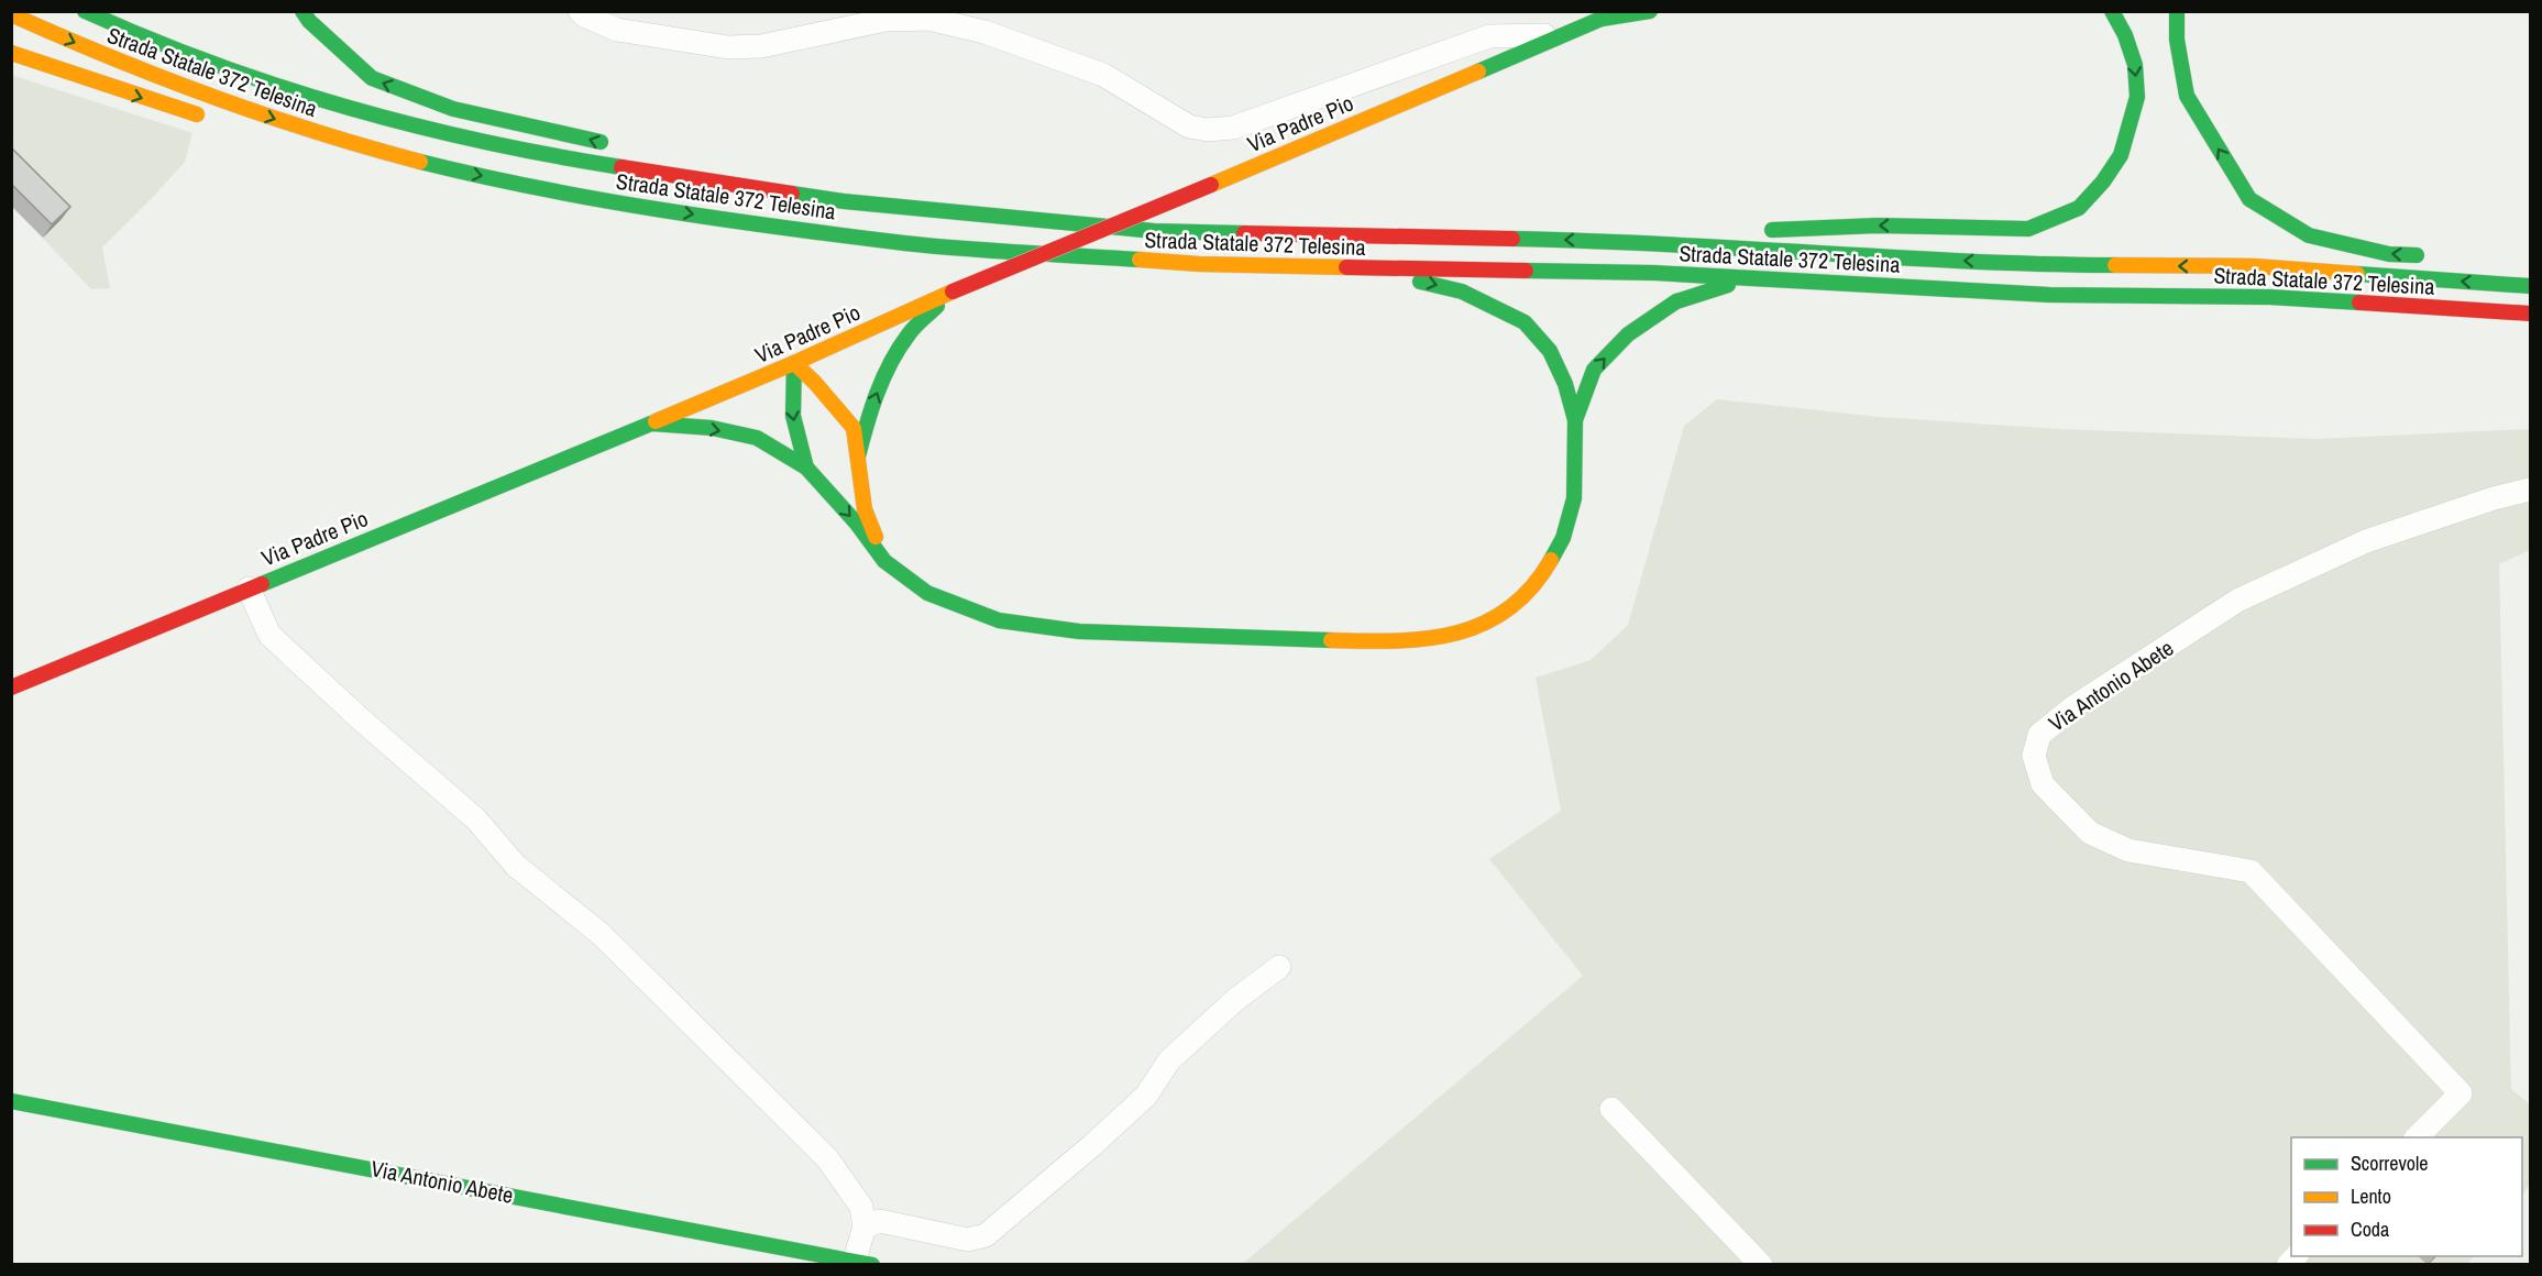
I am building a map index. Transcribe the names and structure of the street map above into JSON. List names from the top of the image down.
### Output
{
  "streets": {
    "main road": ["Strada Statale 372 Telesina", "Via Padre Pio", "Via Antonio Abete"]
  },
  "legend": ["Scorrevole", "Lento", "Coda"]
}
